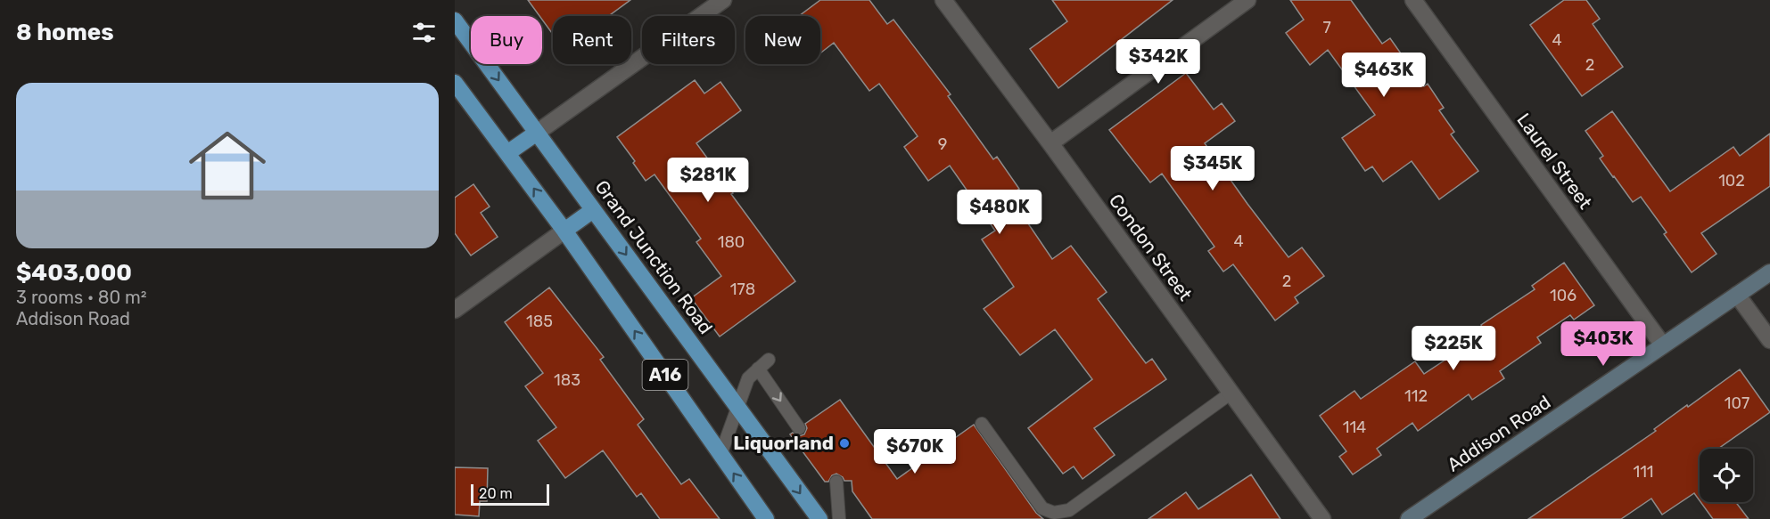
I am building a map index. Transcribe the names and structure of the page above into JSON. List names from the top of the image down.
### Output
{
  "streets": {
    "highway": ["Grand Junction Road", "A16"],
    "main road": ["Addison Road"],
    "street": ["Laurel Street", "Condon Street"]
  },
  "crossings": [
    ["Laurel Street", "Addison Road"]
  ],
  "places": ["Liquorland"],
  "house_numbers": [
    "7",
    "4",
    "2",
    "9",
    "102",
    "4",
    "180",
    "2",
    "178",
    "106",
    "185",
    "183",
    "112",
    "107",
    "114",
    "111"
  ],
  "scale_bar": "20 m",
  "page": {
    "heading": "8 homes",
    "chip": [
      "Buy",
      "Rent",
      "Filters",
      "New"
    ],
    "price": [
      "$342K",
      "$463K",
      "$345K",
      "$281K",
      "$480K",
      "$403K",
      "$225K",
      "$670K"
    ],
    "list": [
      {
        "name": "$403,000",
        "note": "3 rooms · 80 m² · Addison Road"
      }
    ],
    "scale": "20 m"
  }
}
